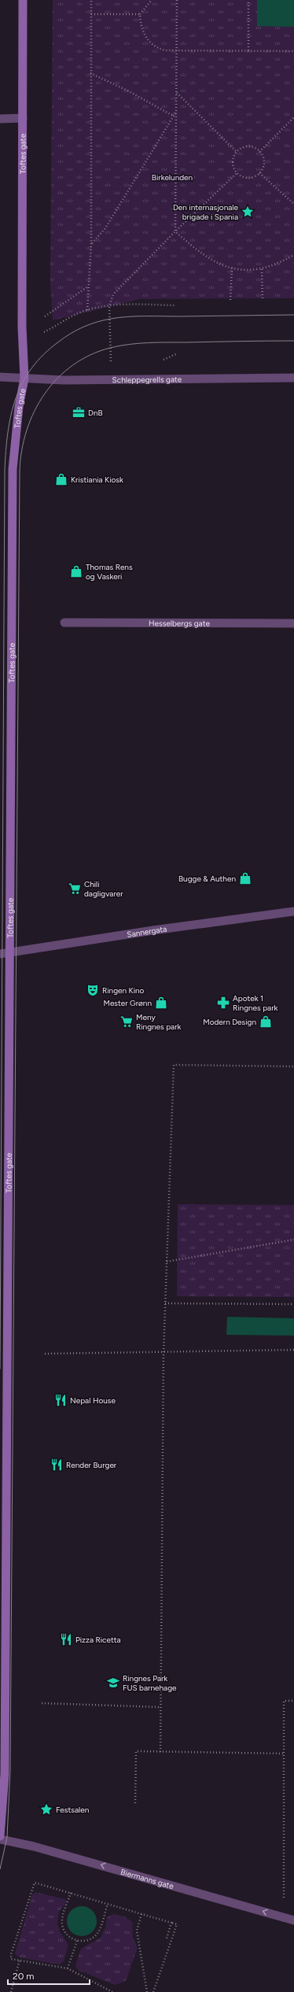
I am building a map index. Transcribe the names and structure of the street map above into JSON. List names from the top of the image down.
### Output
{
  "streets": {
    "main road": ["Toftes gate"],
    "street": [
      "Schleppegrells gate",
      "Hesselbergs gate",
      "Sannergata",
      "Biermanns gate"
    ]
  },
  "crossings": [
    ["Toftes gate", "Schleppegrells gate"],
    ["Toftes gate", "Sannergata"]
  ],
  "one_way": ["Biermanns gate"],
  "parks": ["Birkelunden"],
  "places": {
    "place": ["Den internasjonale brigade i Spania", "Festsalen"],
    "office": ["DnB"],
    "shop": [
      "Kristiania Kiosk",
      "Thomas Rens og Vaskeri",
      "Bugge & Authen",
      "Mester Grønn",
      "Modern Design"
    ],
    "supermarket": ["Chili dagligvarer", "Meny Ringnes park"],
    "theatre": ["Ringen Kino"],
    "pharmacy": ["Apotek 1 Ringnes park"],
    "restaurant": ["Nepal House", "Render Burger", "Pizza Ricetta"],
    "school or university": ["Ringnes Park FUS barnehage"]
  },
  "scale_bar": "20 m"
}
